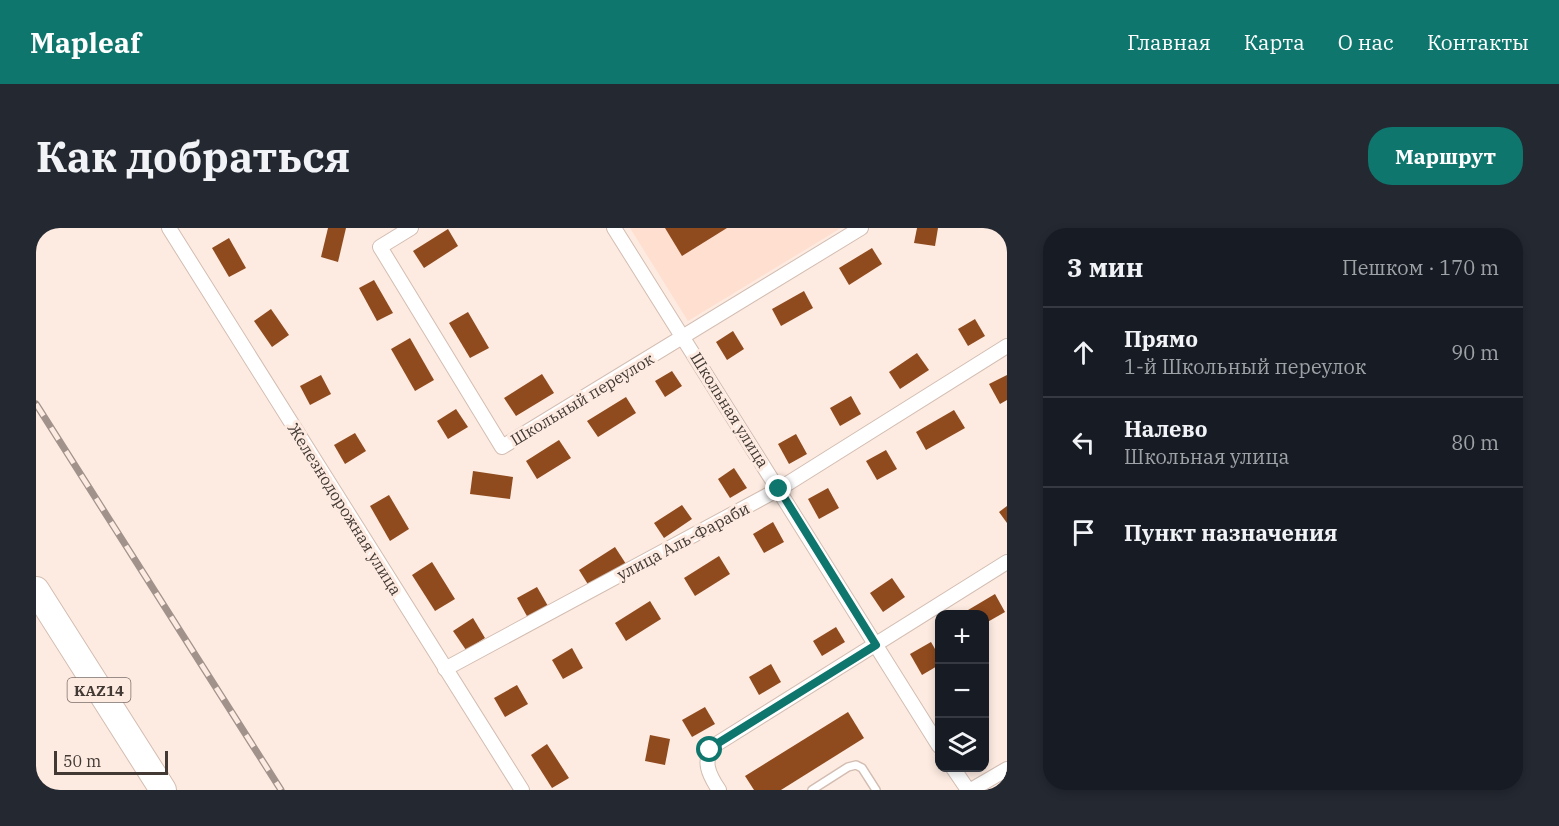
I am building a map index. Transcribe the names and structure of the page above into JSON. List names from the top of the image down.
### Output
{
  "streets": {
    "highway": ["KAZ14"],
    "street": [
      "Школьный переулок",
      "Школьная улица",
      "Железнодорожная улица",
      "улица Аль-Фараби"
    ]
  },
  "crossings": [
    ["Школьный переулок", "Школьная улица"],
    ["Школьная улица", "улица Аль-Фараби"],
    ["Железнодорожная улица", "улица Аль-Фараби"]
  ],
  "scale_bar": "50 m",
  "page": {
    "header": "Mapleaf",
    "nav": [
      "Главная",
      "Карта",
      "О нас",
      "Контакты"
    ],
    "buttons": "Маршрут",
    "title": "Как добраться",
    "heading": ["3 мин", "Пешком · 170 m"],
    "list": [
      ["Прямо", "1-й Школьный переулок", "90 m"],
      ["Налево", "Школьная улица", "80 m"],
      "Пункт назначения"
    ],
    "map_buttons": ["+", "−"],
    "scale": "50 m"
  }
}
